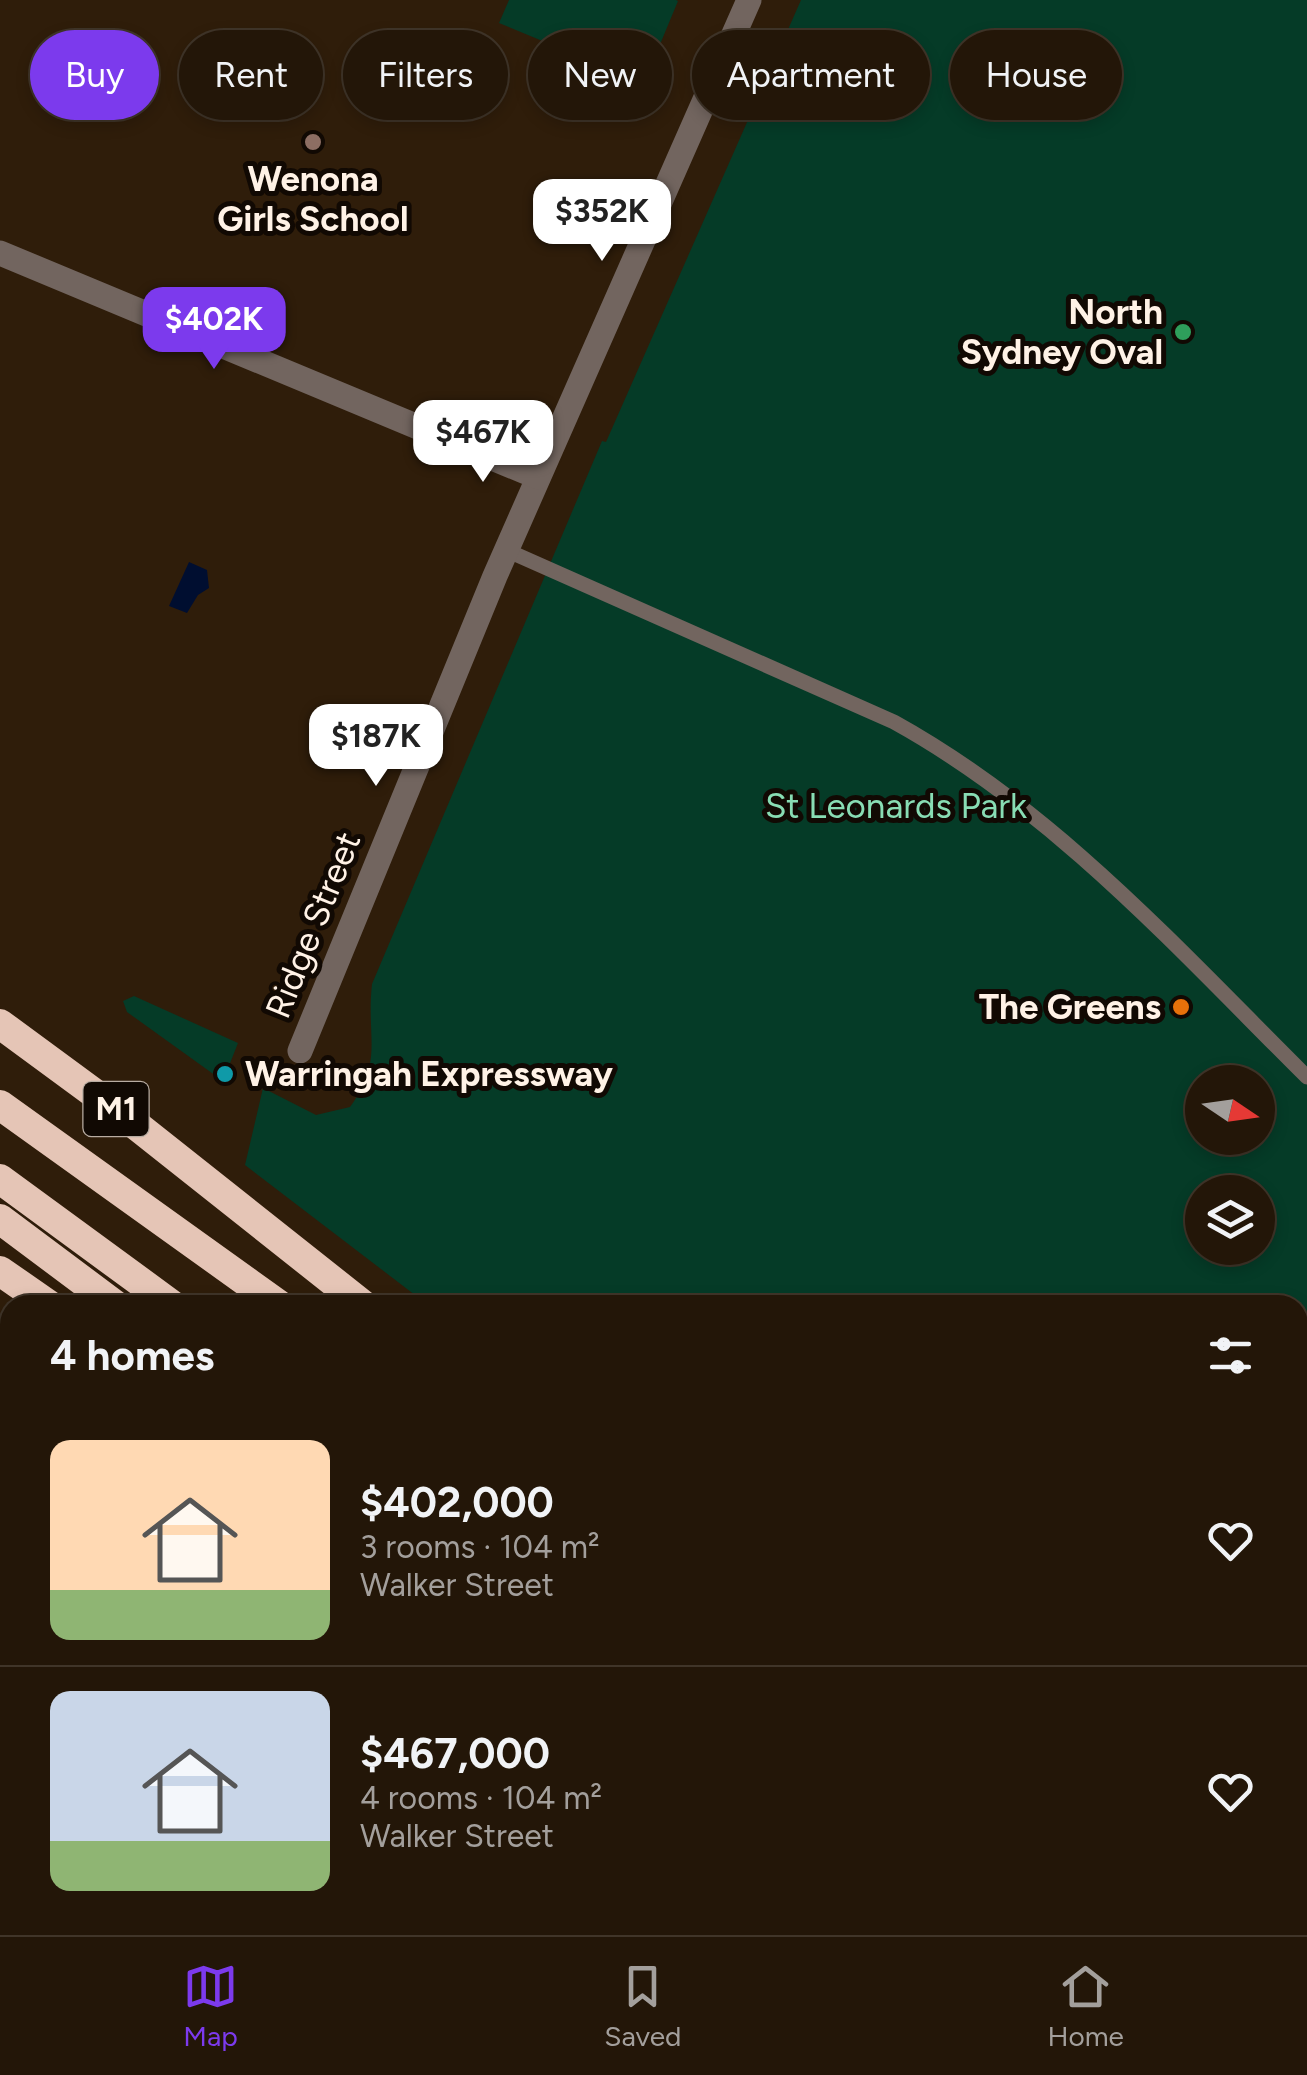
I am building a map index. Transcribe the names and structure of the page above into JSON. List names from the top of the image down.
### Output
{
  "streets": {
    "highway": ["M1"],
    "street": ["Ridge Street"]
  },
  "parks": ["St Leonards Park"],
  "places": [
    "Wenona Girls School",
    "North Sydney Oval",
    "The Greens",
    "Warringah Expressway"
  ],
  "north": "right",
  "page": {
    "chip": [
      "Buy",
      "Rent",
      "Filters",
      "New",
      "Apartment",
      "House"
    ],
    "price": [
      "$352K",
      "$402K",
      "$467K",
      "$187K"
    ],
    "heading": "4 homes",
    "list": [
      {
        "name": "$402,000",
        "note": "3 rooms · 104 m² · Walker Street"
      },
      {
        "name": "$467,000",
        "note": "4 rooms · 104 m² · Walker Street"
      }
    ],
    "tabs": ["Map", "Saved", "Home"]
  }
}
